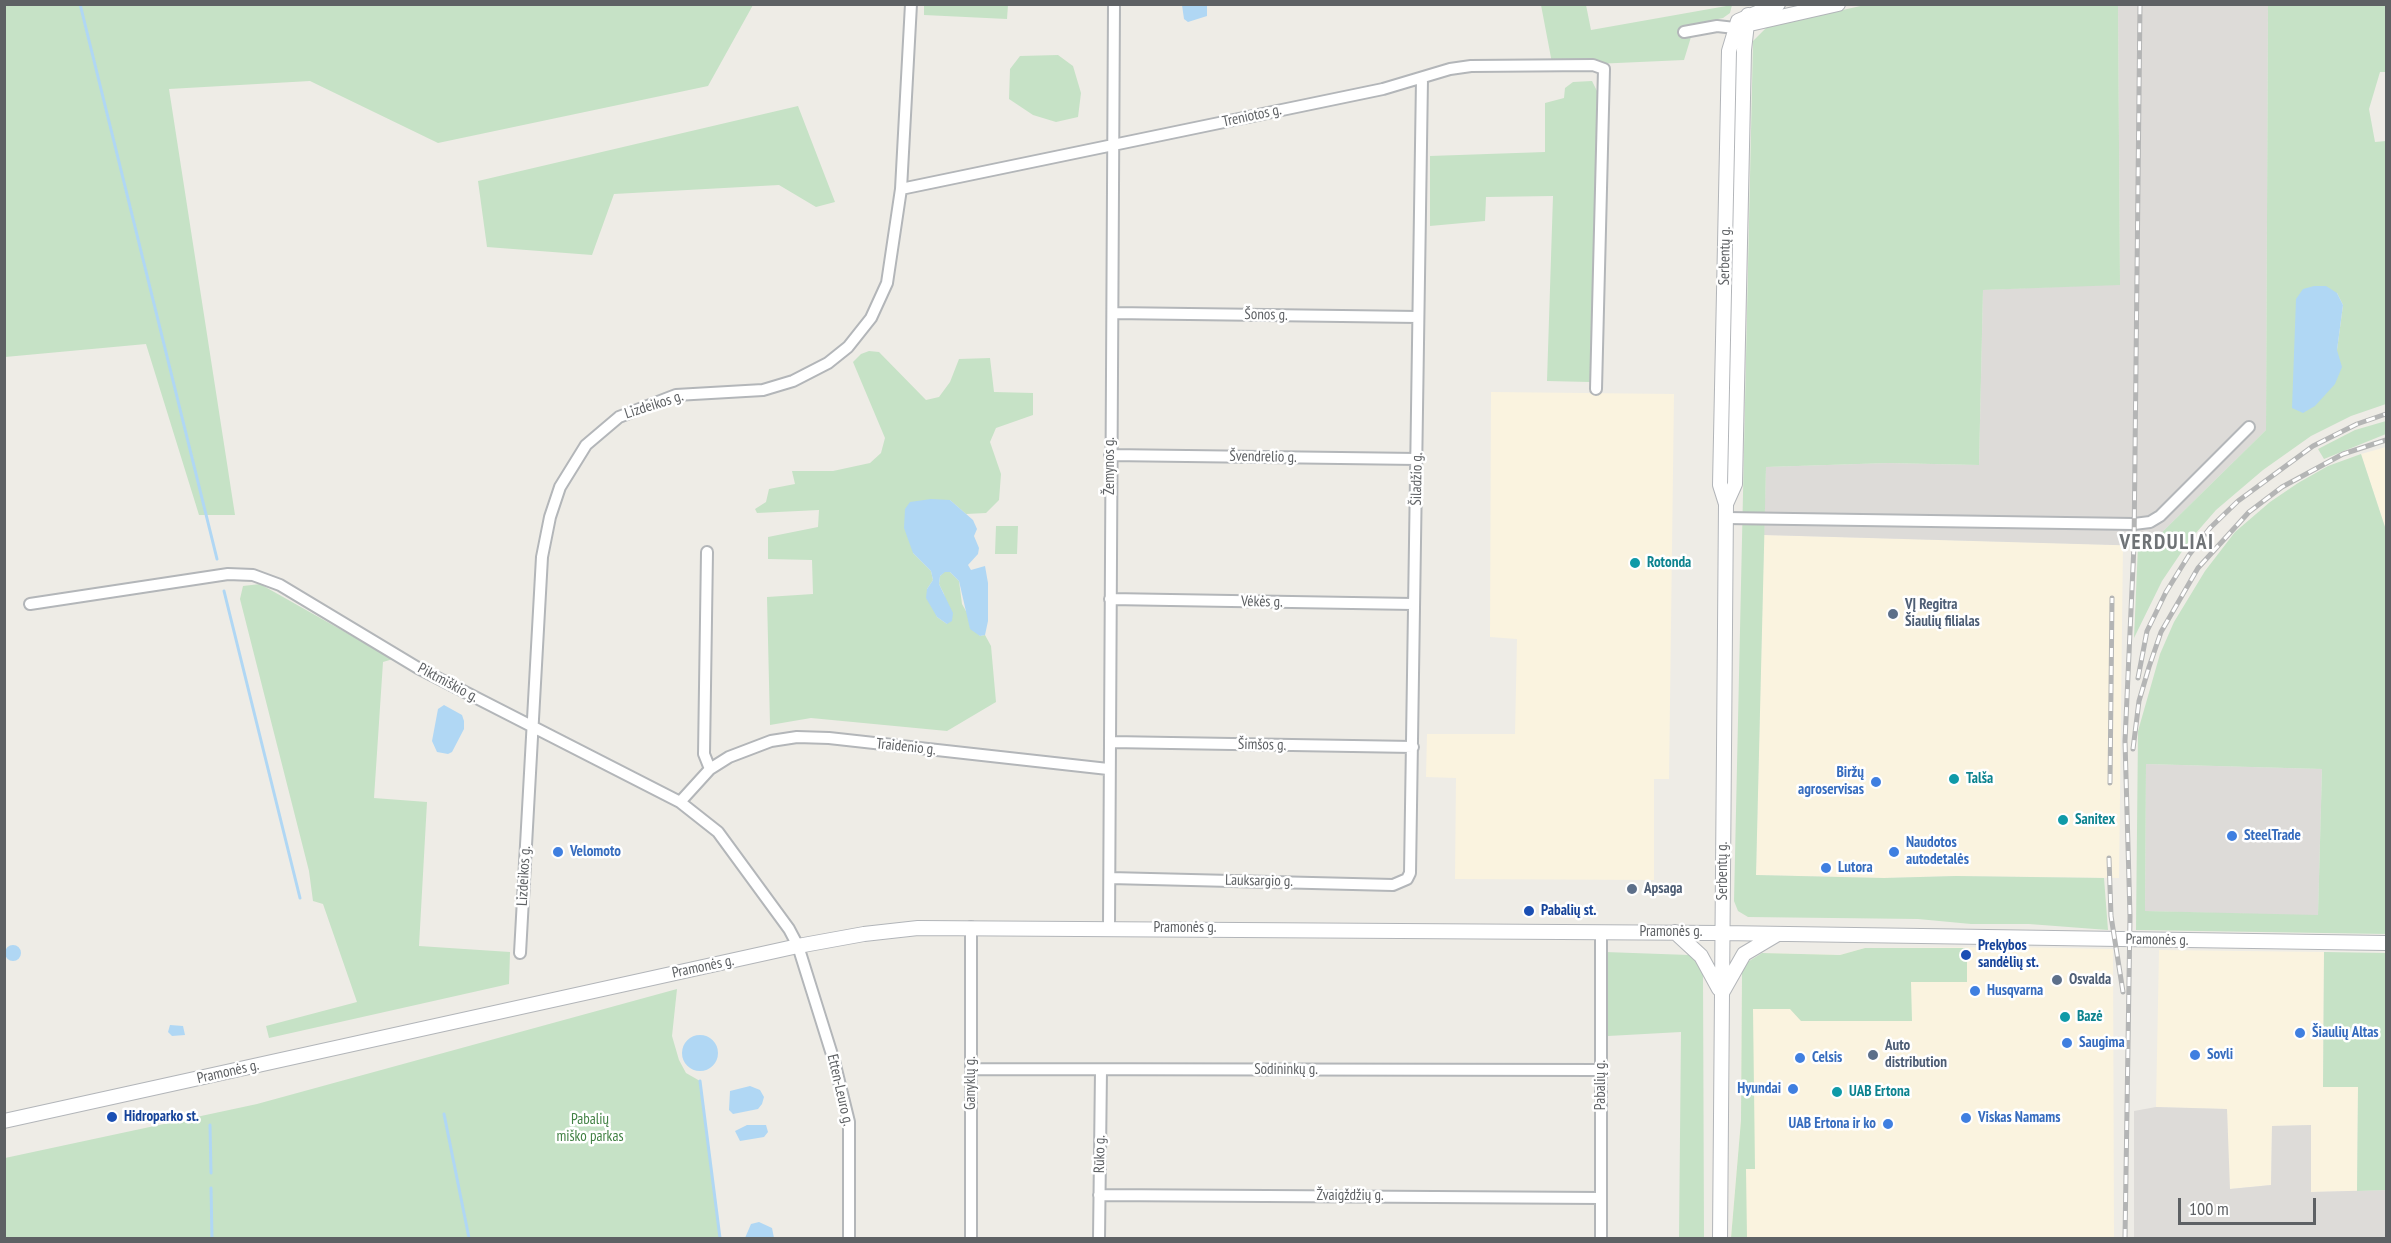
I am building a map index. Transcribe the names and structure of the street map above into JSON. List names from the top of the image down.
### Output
{
  "streets": {
    "main road": ["Serbentų g.", "Pramonės g."],
    "street": [
      "Treniotos g.",
      "Šonos g.",
      "Lizdeikos g.",
      "Švendrelio g.",
      "Žemynos g.",
      "Šiladžio g.",
      "Vėkės g.",
      "Piktmiškio g.",
      "Šimšos g.",
      "Traidenio g.",
      "Lauksargio g.",
      "Sodininkų g.",
      "Ganyklų g.",
      "Pabalių g.",
      "Etten-Leuro g.",
      "Rūko g.",
      "Žvaigždžių g."
    ]
  },
  "crossings": [
    ["Treniotos g.", "Lizdeikos g."],
    ["Treniotos g.", "Žemynos g."],
    ["Treniotos g.", "Šiladžio g."],
    ["Serbentų g.", "Pramonės g."],
    ["Šonos g.", "Žemynos g."],
    ["Šonos g.", "Šiladžio g."],
    ["Lizdeikos g.", "Piktmiškio g."],
    ["Švendrelio g.", "Žemynos g."],
    ["Švendrelio g.", "Šiladžio g."],
    ["Žemynos g.", "Vėkės g."],
    ["Žemynos g.", "Šimšos g."],
    ["Žemynos g.", "Traidenio g."],
    ["Žemynos g.", "Lauksargio g."],
    ["Žemynos g.", "Pramonės g."],
    ["Šiladžio g.", "Vėkės g."],
    ["Šiladžio g.", "Šimšos g."],
    ["Šiladžio g.", "Lauksargio g."],
    ["Piktmiškio g.", "Traidenio g."],
    ["Piktmiškio g.", "Pramonės g."],
    ["Piktmiškio g.", "Etten-Leuro g."],
    ["Pramonės g.", "Ganyklų g."],
    ["Pramonės g.", "Pabalių g."],
    ["Pramonės g.", "Etten-Leuro g."],
    ["Sodininkų g.", "Ganyklų g."],
    ["Sodininkų g.", "Pabalių g."],
    ["Sodininkų g.", "Rūko g."],
    ["Pabalių g.", "Žvaigždžių g."],
    ["Rūko g.", "Žvaigždžių g."]
  ],
  "districts": ["VERDULIAI"],
  "parks": ["Pabalių miško parkas"],
  "places": [
    "Rotonda",
    "VĮ Regitra Šiaulių filialas",
    "Talša",
    "Biržų agroservisas",
    "Sanitex",
    "SteelTrade",
    "Velomoto",
    "Naudotos autodetalės",
    "Lutora",
    "Apsaga",
    "Pabalių st.",
    "Prekybos sandėlių st.",
    "Osvalda",
    "Husqvarna",
    "Bazė",
    "Šiaulių Altas",
    "Saugima",
    "Auto distribution",
    "Sovli",
    "Celsis",
    "Hyundai",
    "UAB Ertona",
    "Hidroparko st.",
    "Viskas Namams",
    "UAB Ertona ir ko"
  ],
  "scale_bar": "100 m"
}
